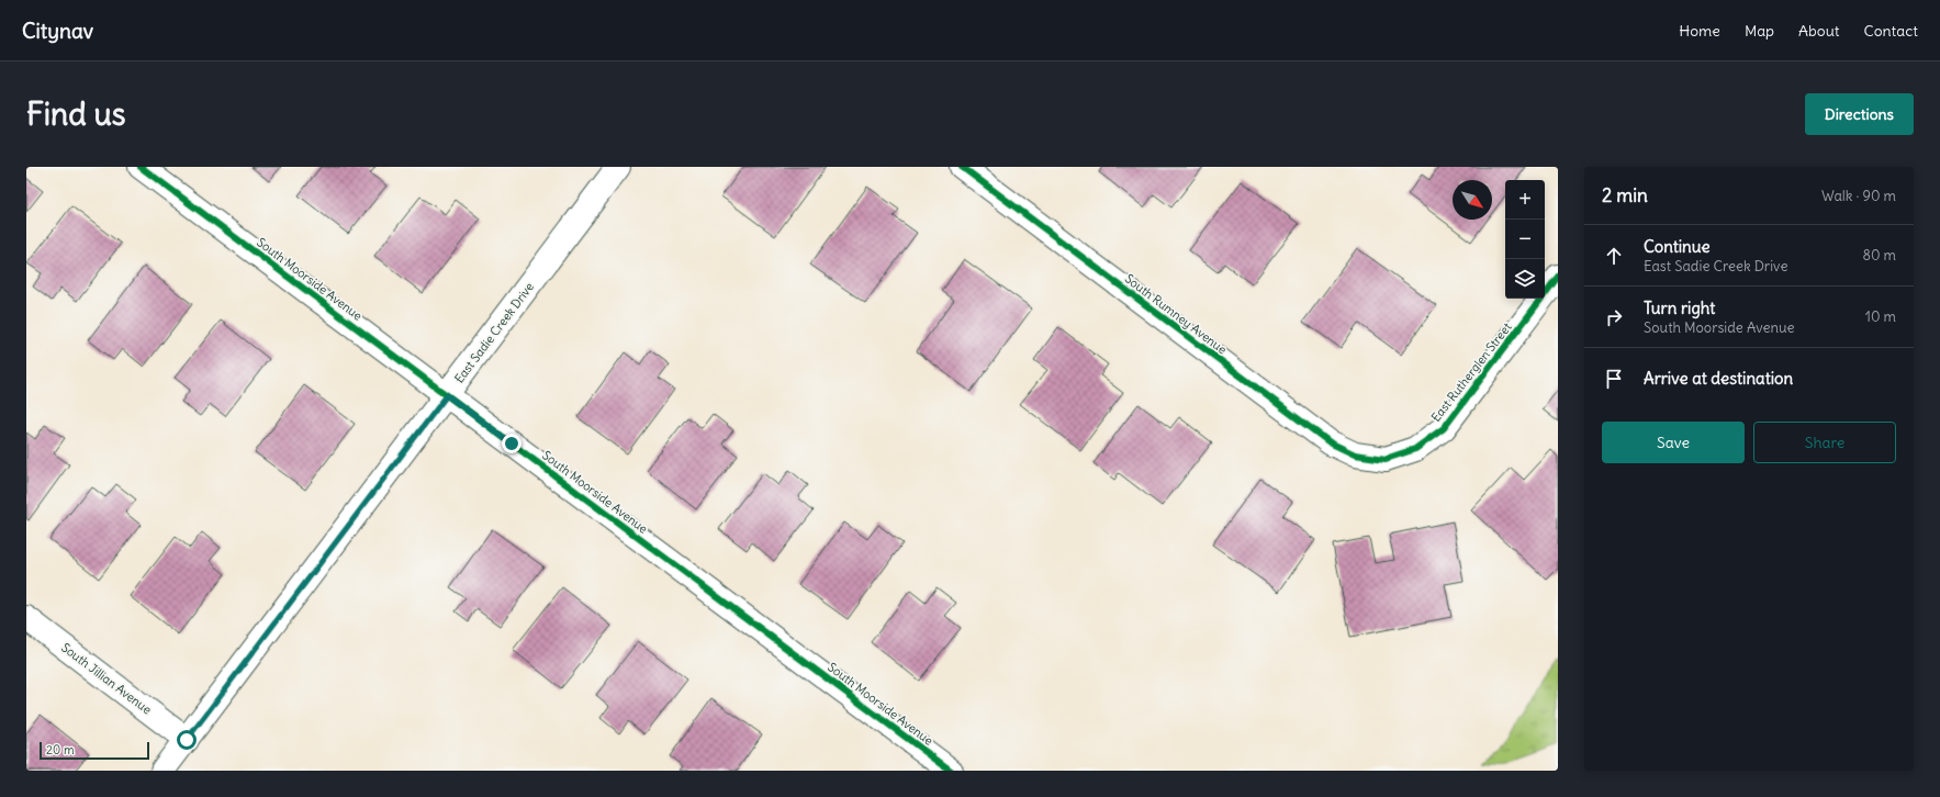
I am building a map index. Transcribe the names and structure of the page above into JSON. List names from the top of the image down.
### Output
{
  "streets": {
    "street": [
      "South Moorside Avenue",
      "South Rumney Avenue",
      "East Sadie Creek Drive",
      "East Rutherglen Street",
      "South Jillian Avenue"
    ]
  },
  "crossings": [
    ["South Moorside Avenue", "East Sadie Creek Drive"],
    ["South Rumney Avenue", "East Rutherglen Street"],
    ["East Sadie Creek Drive", "South Jillian Avenue"]
  ],
  "scale_bar": "20 m",
  "north": "bottom right",
  "page": {
    "header": "Citynav",
    "nav": [
      "Home",
      "Map",
      "About",
      "Contact"
    ],
    "buttons": [
      "Directions",
      ["Save", "Share"]
    ],
    "title": "Find us",
    "heading": ["2 min", "Walk · 90 m"],
    "map_buttons": ["+", "−"],
    "list": [
      ["Continue", "East Sadie Creek Drive", "80 m"],
      ["Turn right", "South Moorside Avenue", "10 m"],
      "Arrive at destination"
    ],
    "scale": "20 m"
  }
}
